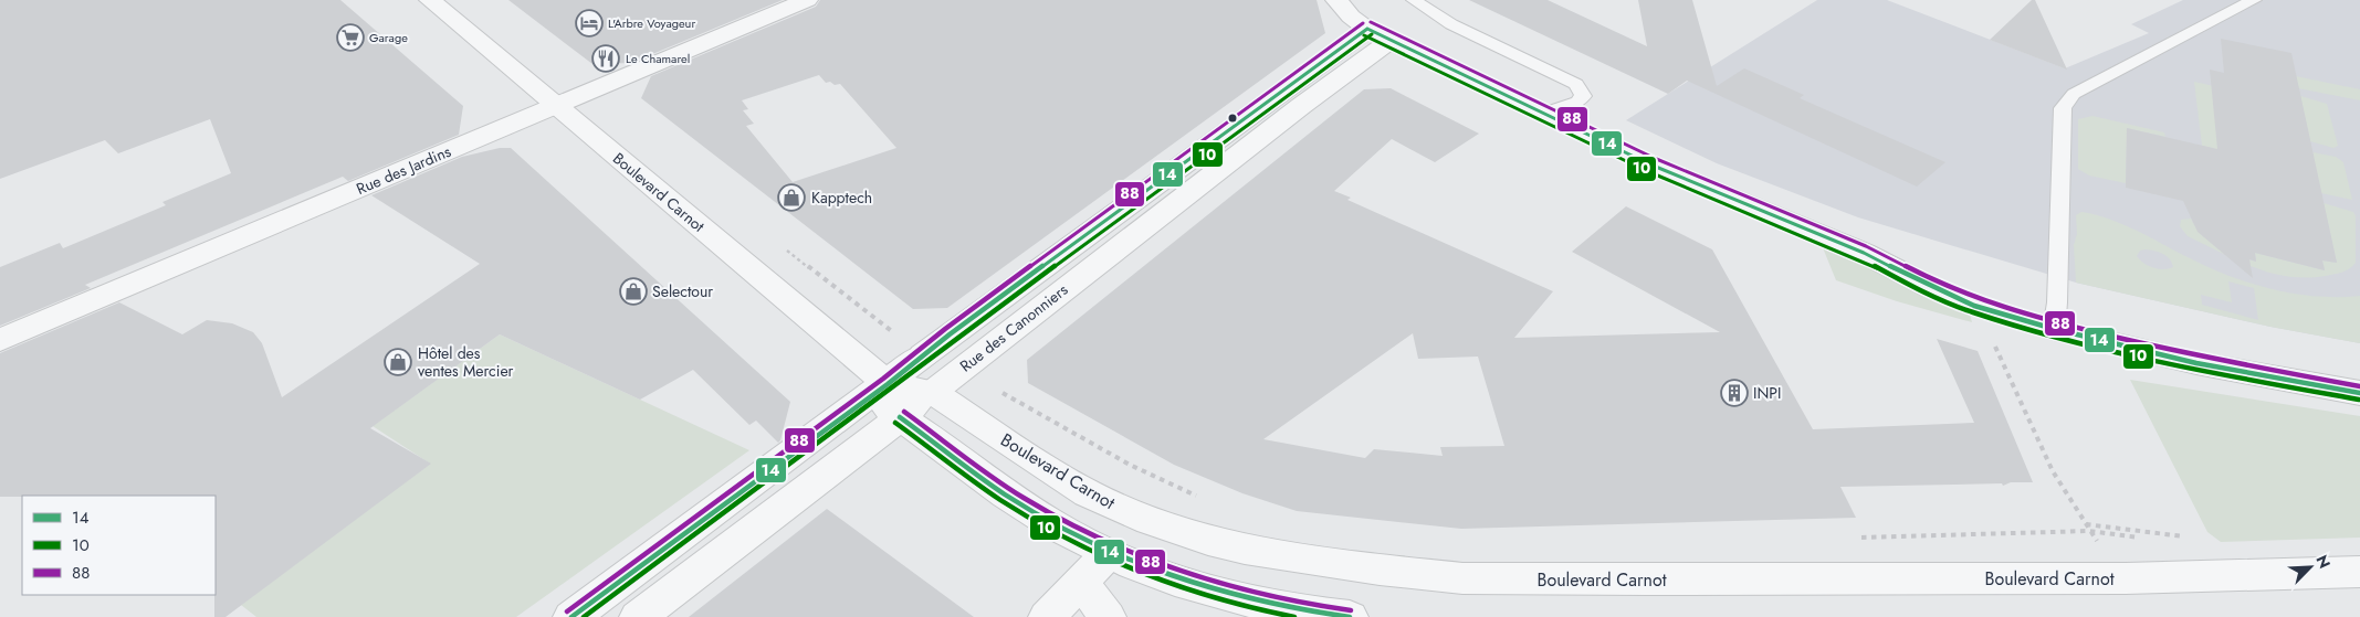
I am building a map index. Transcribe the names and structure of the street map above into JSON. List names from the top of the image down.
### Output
{
  "streets": {
    "street": ["Rue des Jardins", "Boulevard Carnot", "Rue des Canonniers"]
  },
  "crossings": [
    ["Rue des Jardins", "Boulevard Carnot"],
    ["Boulevard Carnot", "Rue des Canonniers"]
  ],
  "places": {
    "hotel": ["L'Arbre Voyageur"],
    "supermarket": ["Garage"],
    "restaurant": ["Le Chamarel"],
    "shop": ["Kapptech", "Selectour", "Hôtel des ventes Mercier"],
    "building": ["INPI"]
  },
  "lines": ["transit line 88", "transit line 14", "transit line 10"],
  "legend": ["14", "10", "88"],
  "north": "top right"
}
